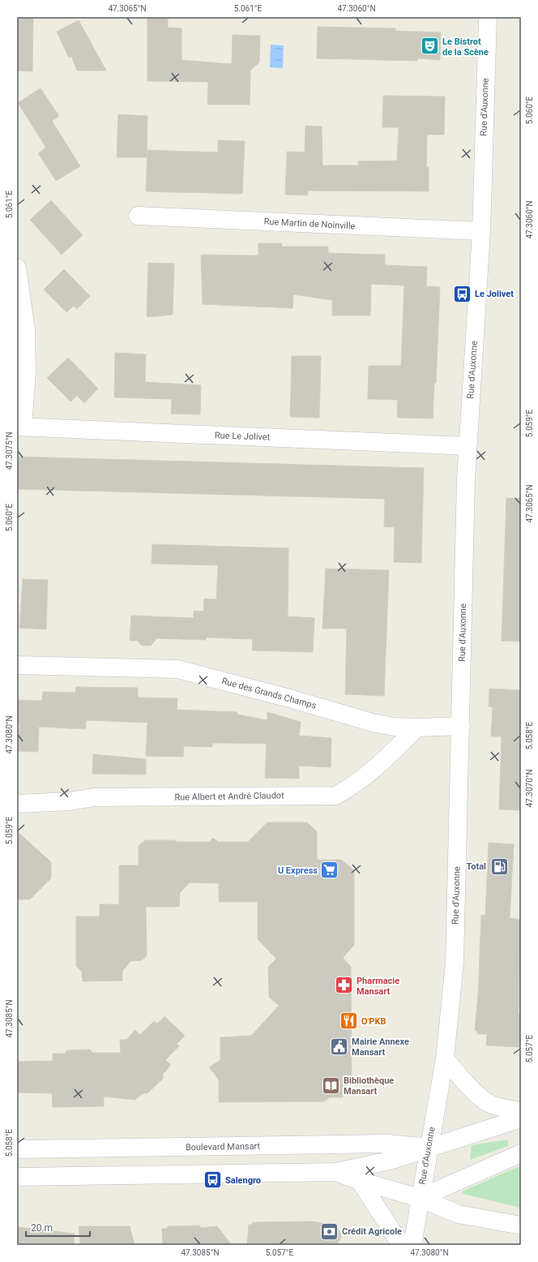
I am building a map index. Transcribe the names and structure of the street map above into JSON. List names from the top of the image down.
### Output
{
  "streets": {
    "main road": [
      "Rue d'Auxonne",
      "Rue Martin de Noinville",
      "Rue Le Jolivet",
      "Rue des Grands Champs",
      "Rue Albert et André Claudot",
      "Boulevard Mansart"
    ]
  },
  "crossings": [
    ["Rue d'Auxonne", "Rue Martin de Noinville"],
    ["Rue d'Auxonne", "Rue Le Jolivet"],
    ["Rue d'Auxonne", "Rue des Grands Champs"],
    ["Rue d'Auxonne", "Boulevard Mansart"],
    ["Rue des Grands Champs", "Rue Albert et André Claudot"]
  ],
  "places": {
    "theatre": ["Le Bistrot de la Scène"],
    "bus stop": ["Le Jolivet", "Salengro"],
    "fuel station": ["Total"],
    "supermarket": ["U Express"],
    "pharmacy": ["Pharmacie Mansart"],
    "restaurant": ["O'PKB"],
    "public building": ["Mairie Annexe Mansart"],
    "library": ["Bibliothèque Mansart"],
    "bank": ["Crédit Agricole"]
  },
  "scale_bar": "20 m",
  "coordinates": [
    "47.3065°N",
    "5.061°E",
    "47.3060°N",
    "5.060°E",
    "5.059°E",
    "47.3075°N",
    "47.3080°N",
    "5.058°E",
    "47.3070°N",
    "47.3085°N",
    "5.057°E"
  ]
}
